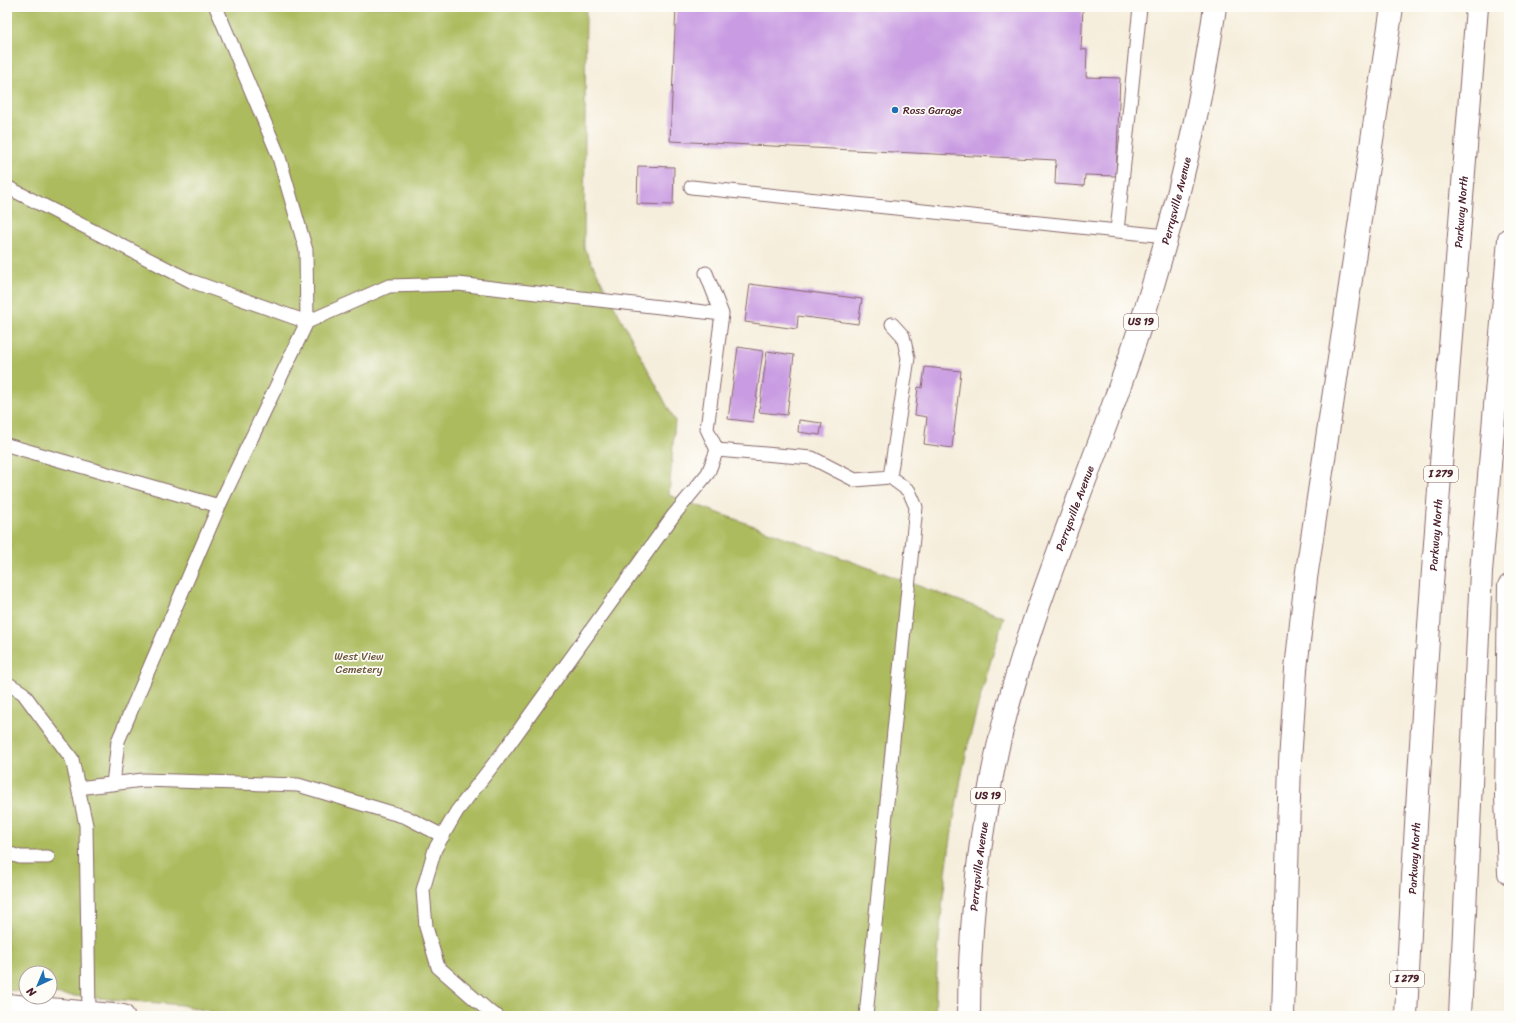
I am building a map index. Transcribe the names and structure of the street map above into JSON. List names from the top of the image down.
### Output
{
  "streets": {
    "main road": [
      "Perrysville Avenue",
      "Parkway North",
      "US 19",
      "I 279"
    ]
  },
  "parks": ["West View Cemetery"],
  "places": ["Ross Garage"],
  "north": "bottom left"
}
